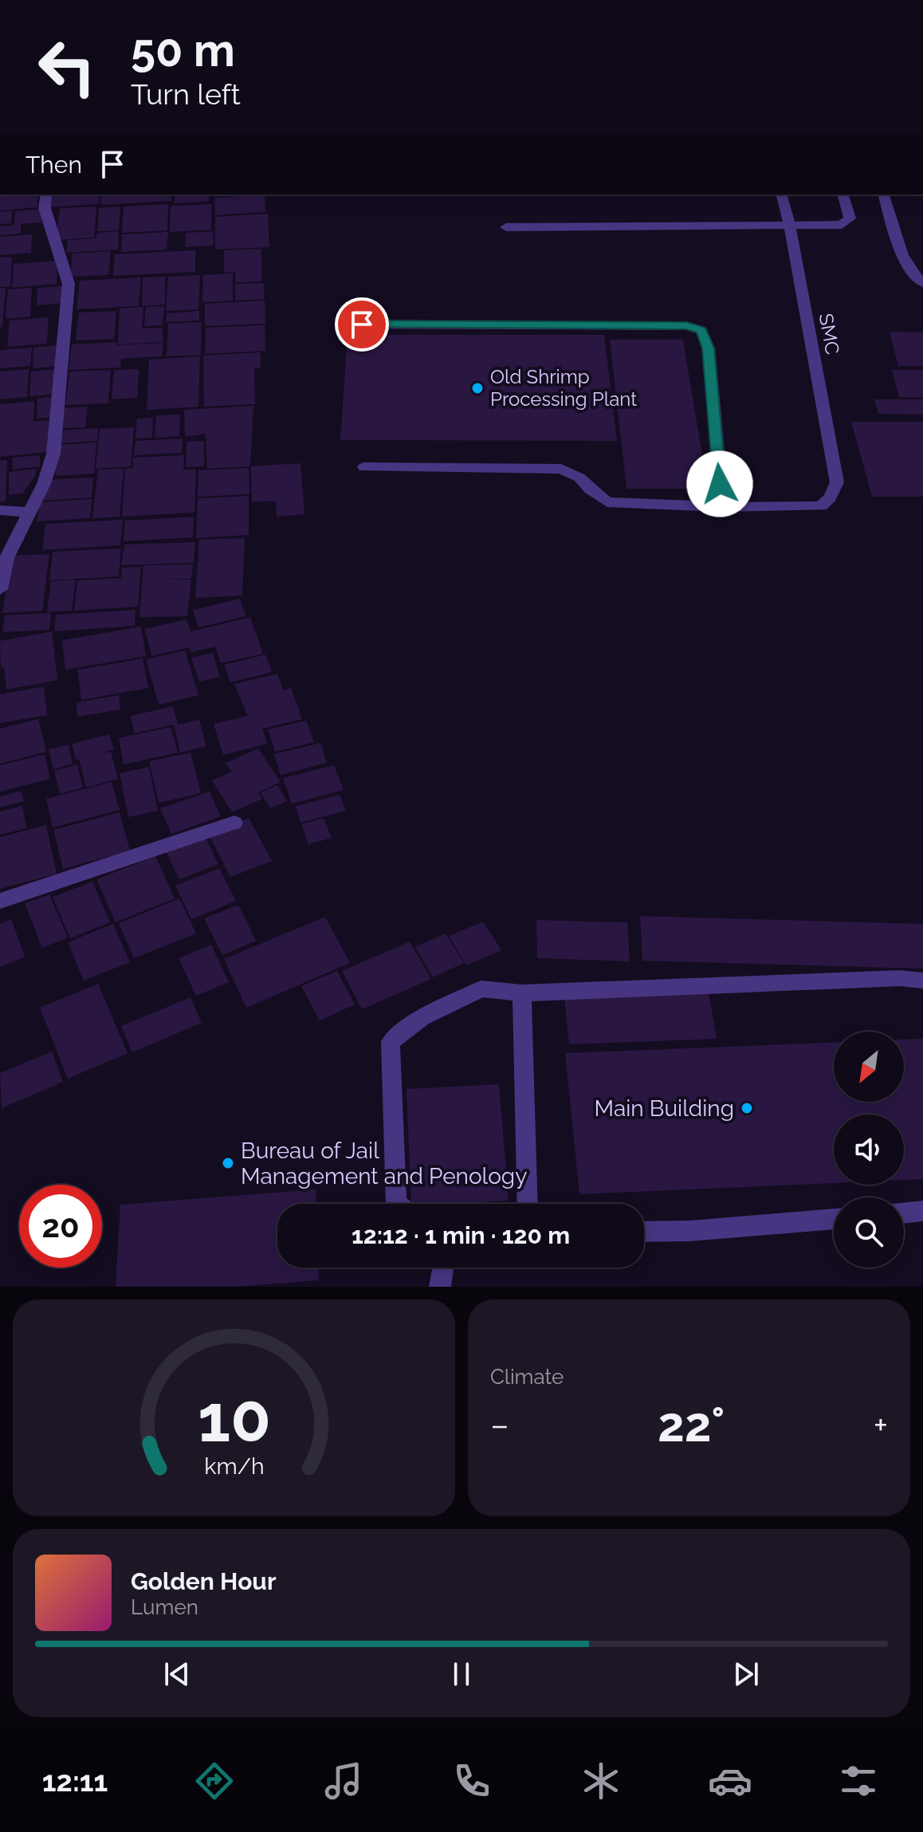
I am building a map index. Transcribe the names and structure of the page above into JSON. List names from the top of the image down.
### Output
{
  "streets": {
    "street": ["SMC"]
  },
  "places": ["Old Shrimp Processing Plant", "Main Building", "Bureau of Jail Management and Penology"],
  "north": "bottom left",
  "page": {
    "turn": ["50 m", "Turn left"],
    "then": "Then",
    "limit": "20",
    "trip": "12:12 · 1 min · 120 m",
    "tile": "Climate",
    "heat": ["−", "22°", "+"],
    "song": ["Golden Hour", "Lumen"],
    "tabs": "12:11",
    "gauge": ["10", "km/h"]
  }
}
